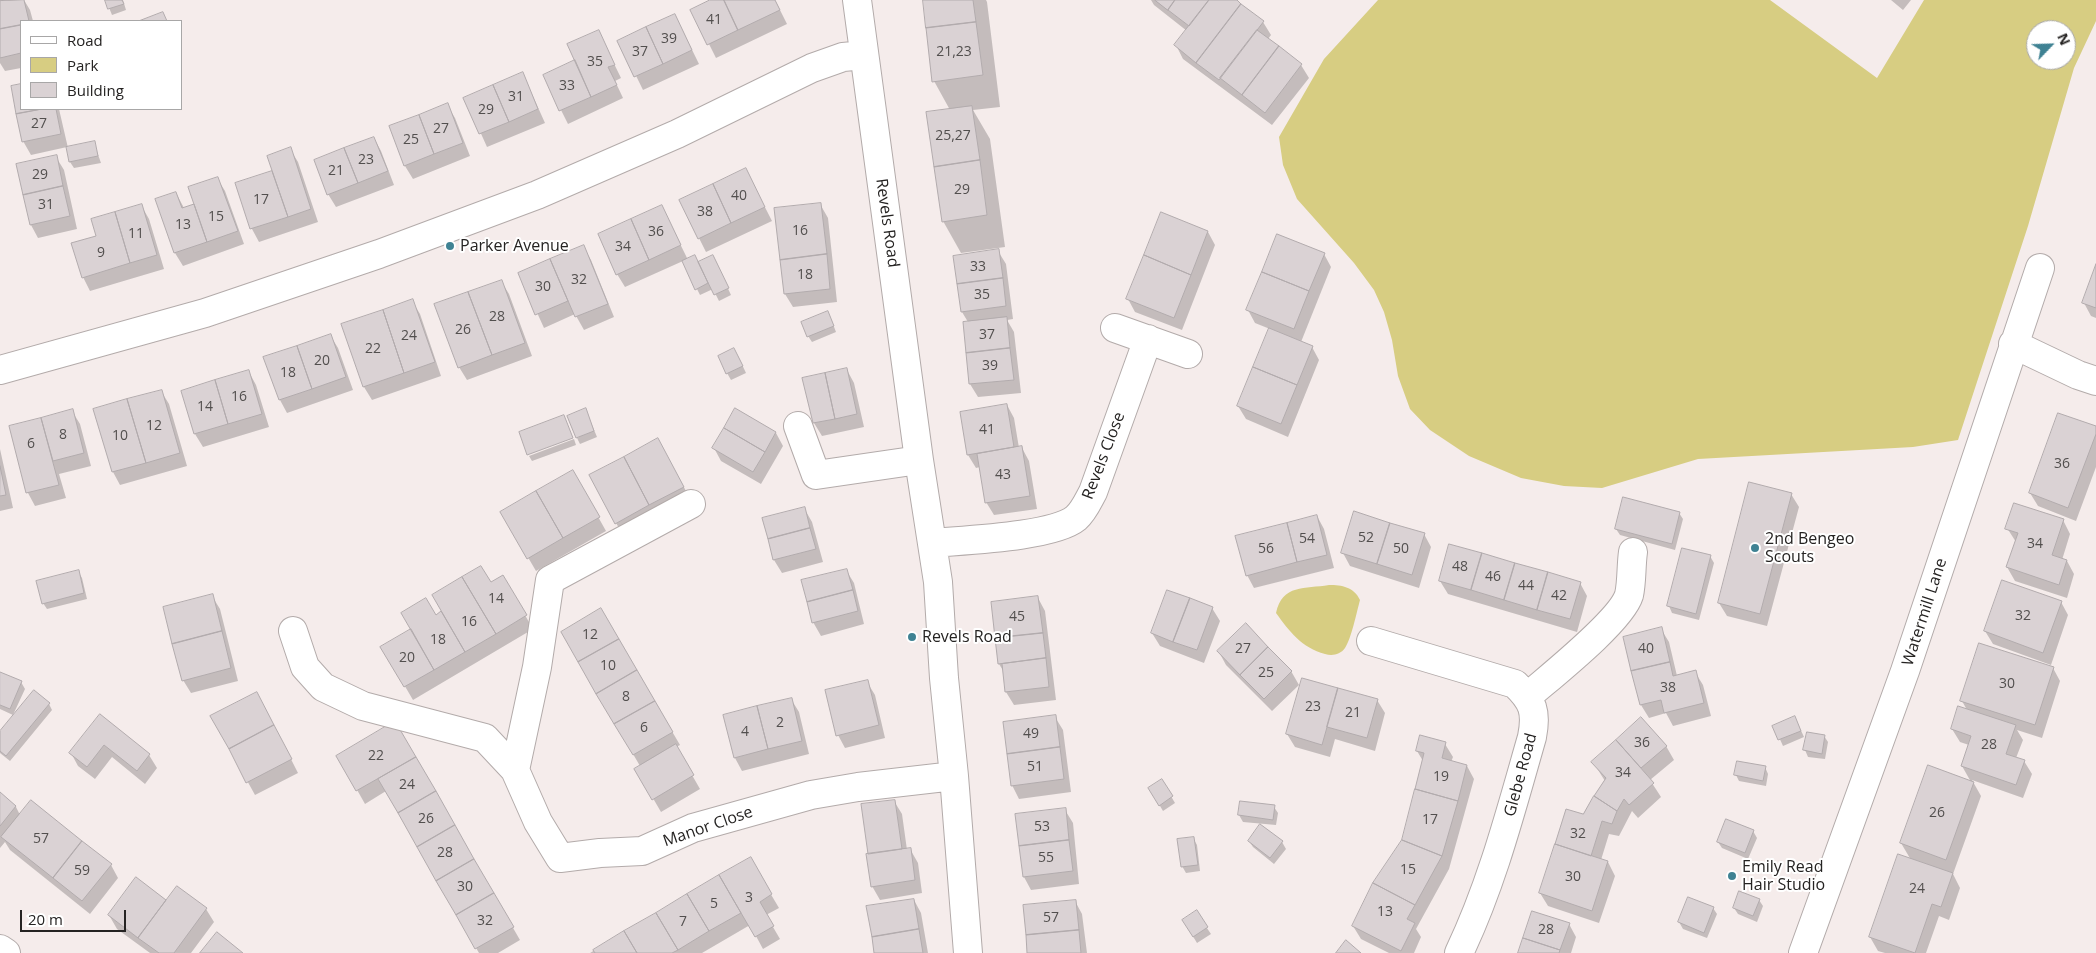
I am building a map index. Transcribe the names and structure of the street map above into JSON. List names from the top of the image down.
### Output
{
  "streets": {
    "street": [
      "Revels Road",
      "Revels Close",
      "Watermill Lane",
      "Glebe Road",
      "Manor Close"
    ]
  },
  "crossings": [
    ["Revels Road", "Revels Close"],
    ["Revels Road", "Manor Close"]
  ],
  "places": [
    "Parker Avenue",
    "2nd Bengeo Scouts",
    "Revels Road",
    "Emily Read Hair Studio"
  ],
  "house_numbers": [
    "41",
    "39",
    "37",
    "21,23",
    "35",
    "33",
    "31",
    "29",
    "27",
    "27",
    "25,27",
    "25",
    "23",
    "21",
    "29",
    "29",
    "40",
    "17",
    "31",
    "38",
    "15",
    "13",
    "16",
    "36",
    "11",
    "34",
    "9",
    "33",
    "18",
    "32",
    "30",
    "35",
    "28",
    "26",
    "37",
    "24",
    "22",
    "20",
    "39",
    "18",
    "16",
    "14",
    "12",
    "41",
    "8",
    "10",
    "6",
    "36",
    "43",
    "52",
    "54",
    "34",
    "56",
    "50",
    "48",
    "46",
    "44",
    "42",
    "14",
    "32",
    "45",
    "16",
    "12",
    "18",
    "27",
    "40",
    "20",
    "10",
    "25",
    "30",
    "38",
    "8",
    "23",
    "21",
    "2",
    "6",
    "4",
    "49",
    "36",
    "28",
    "22",
    "51",
    "34",
    "19",
    "24",
    "26",
    "26",
    "17",
    "53",
    "32",
    "57",
    "28",
    "55",
    "15",
    "59",
    "30",
    "30",
    "24",
    "3",
    "5",
    "13",
    "57",
    "32",
    "7",
    "28"
  ],
  "legend": ["Road", "Park", "Building"],
  "scale_bar": "20 m",
  "north": "top right"
}
